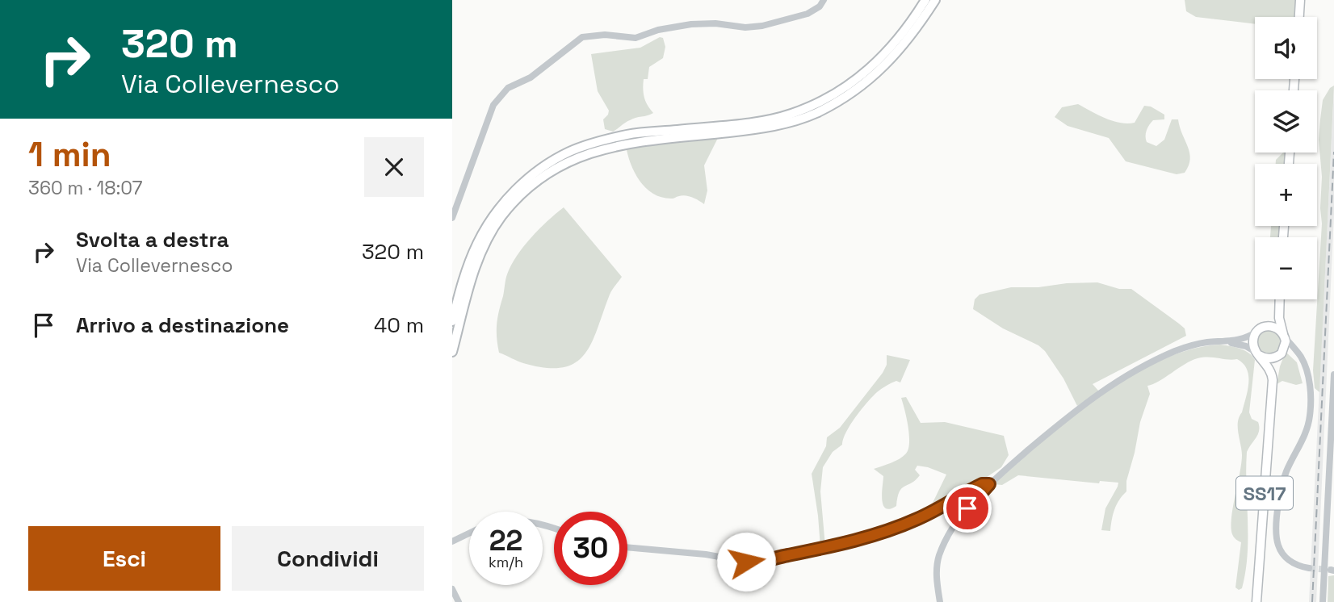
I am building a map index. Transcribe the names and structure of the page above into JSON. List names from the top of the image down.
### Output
{
  "streets": {
    "main road": ["SS17"]
  },
  "page": {
    "turn": ["320 m", "Via Collevernesco"],
    "map_buttons": ["+", "−"],
    "heading": ["1 min", "360 m · 18:07"],
    "list": [
      {
        "name": "Svolta a destra",
        "note": "Via Collevernesco",
        "value": "320 m"
      },
      {
        "name": "Arrivo a destinazione",
        "value": "40 m"
      }
    ],
    "speed": "22 km/h",
    "limit": "30",
    "buttons": ["Esci", "Condividi"]
  }
}
